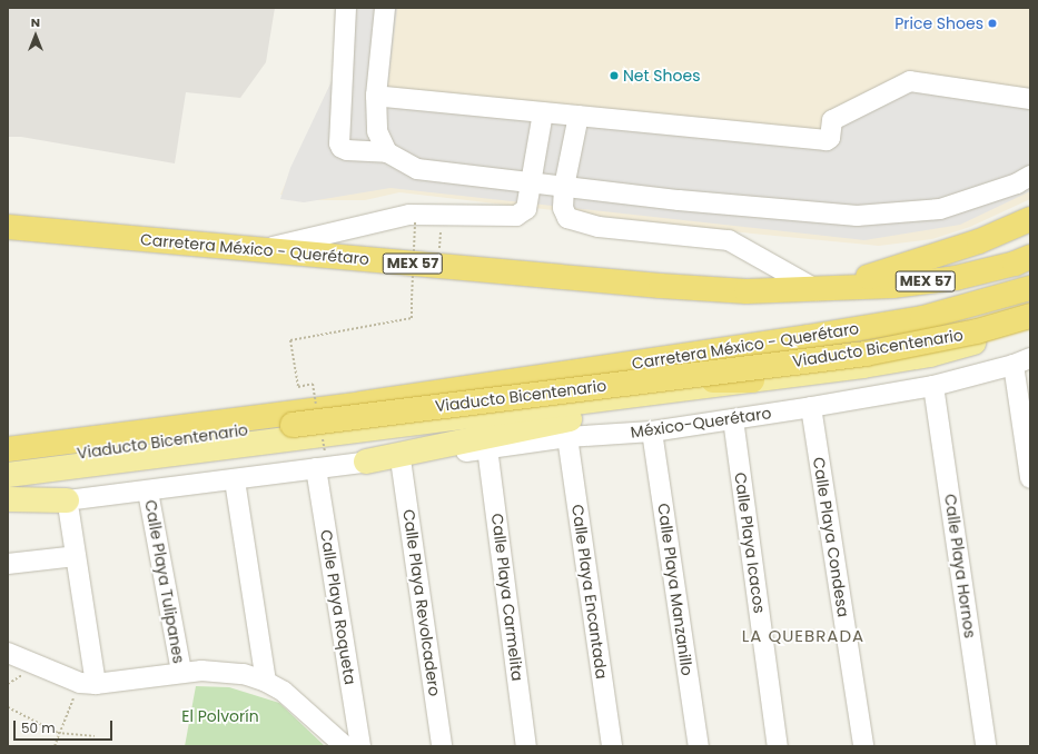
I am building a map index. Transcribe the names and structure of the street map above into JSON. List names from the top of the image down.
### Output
{
  "streets": {
    "highway": ["Carretera México - Querétaro", "MEX 57", "Viaducto Bicentenario"],
    "street": [
      "México-Querétaro",
      "Calle Playa Condesa",
      "Calle Playa Icacos",
      "Calle Playa Hornos",
      "Calle Playa Tulipanes",
      "Calle Playa Manzanillo",
      "Calle Playa Encantada",
      "Calle Playa Carmelita",
      "Calle Playa Revolcadero",
      "Calle Playa Roqueta"
    ]
  },
  "crossings": [
    ["México-Querétaro", "Calle Playa Condesa"],
    ["México-Querétaro", "Calle Playa Icacos"],
    ["México-Querétaro", "Calle Playa Hornos"],
    ["México-Querétaro", "Calle Playa Tulipanes"],
    ["México-Querétaro", "Calle Playa Manzanillo"],
    ["México-Querétaro", "Calle Playa Encantada"],
    ["México-Querétaro", "Calle Playa Carmelita"],
    ["México-Querétaro", "Calle Playa Revolcadero"],
    ["México-Querétaro", "Calle Playa Roqueta"]
  ],
  "districts": ["LA QUEBRADA"],
  "parks": ["El Polvorín"],
  "places": ["Price Shoes", "Net Shoes"],
  "scale_bar": "50 m",
  "north": "top"
}
